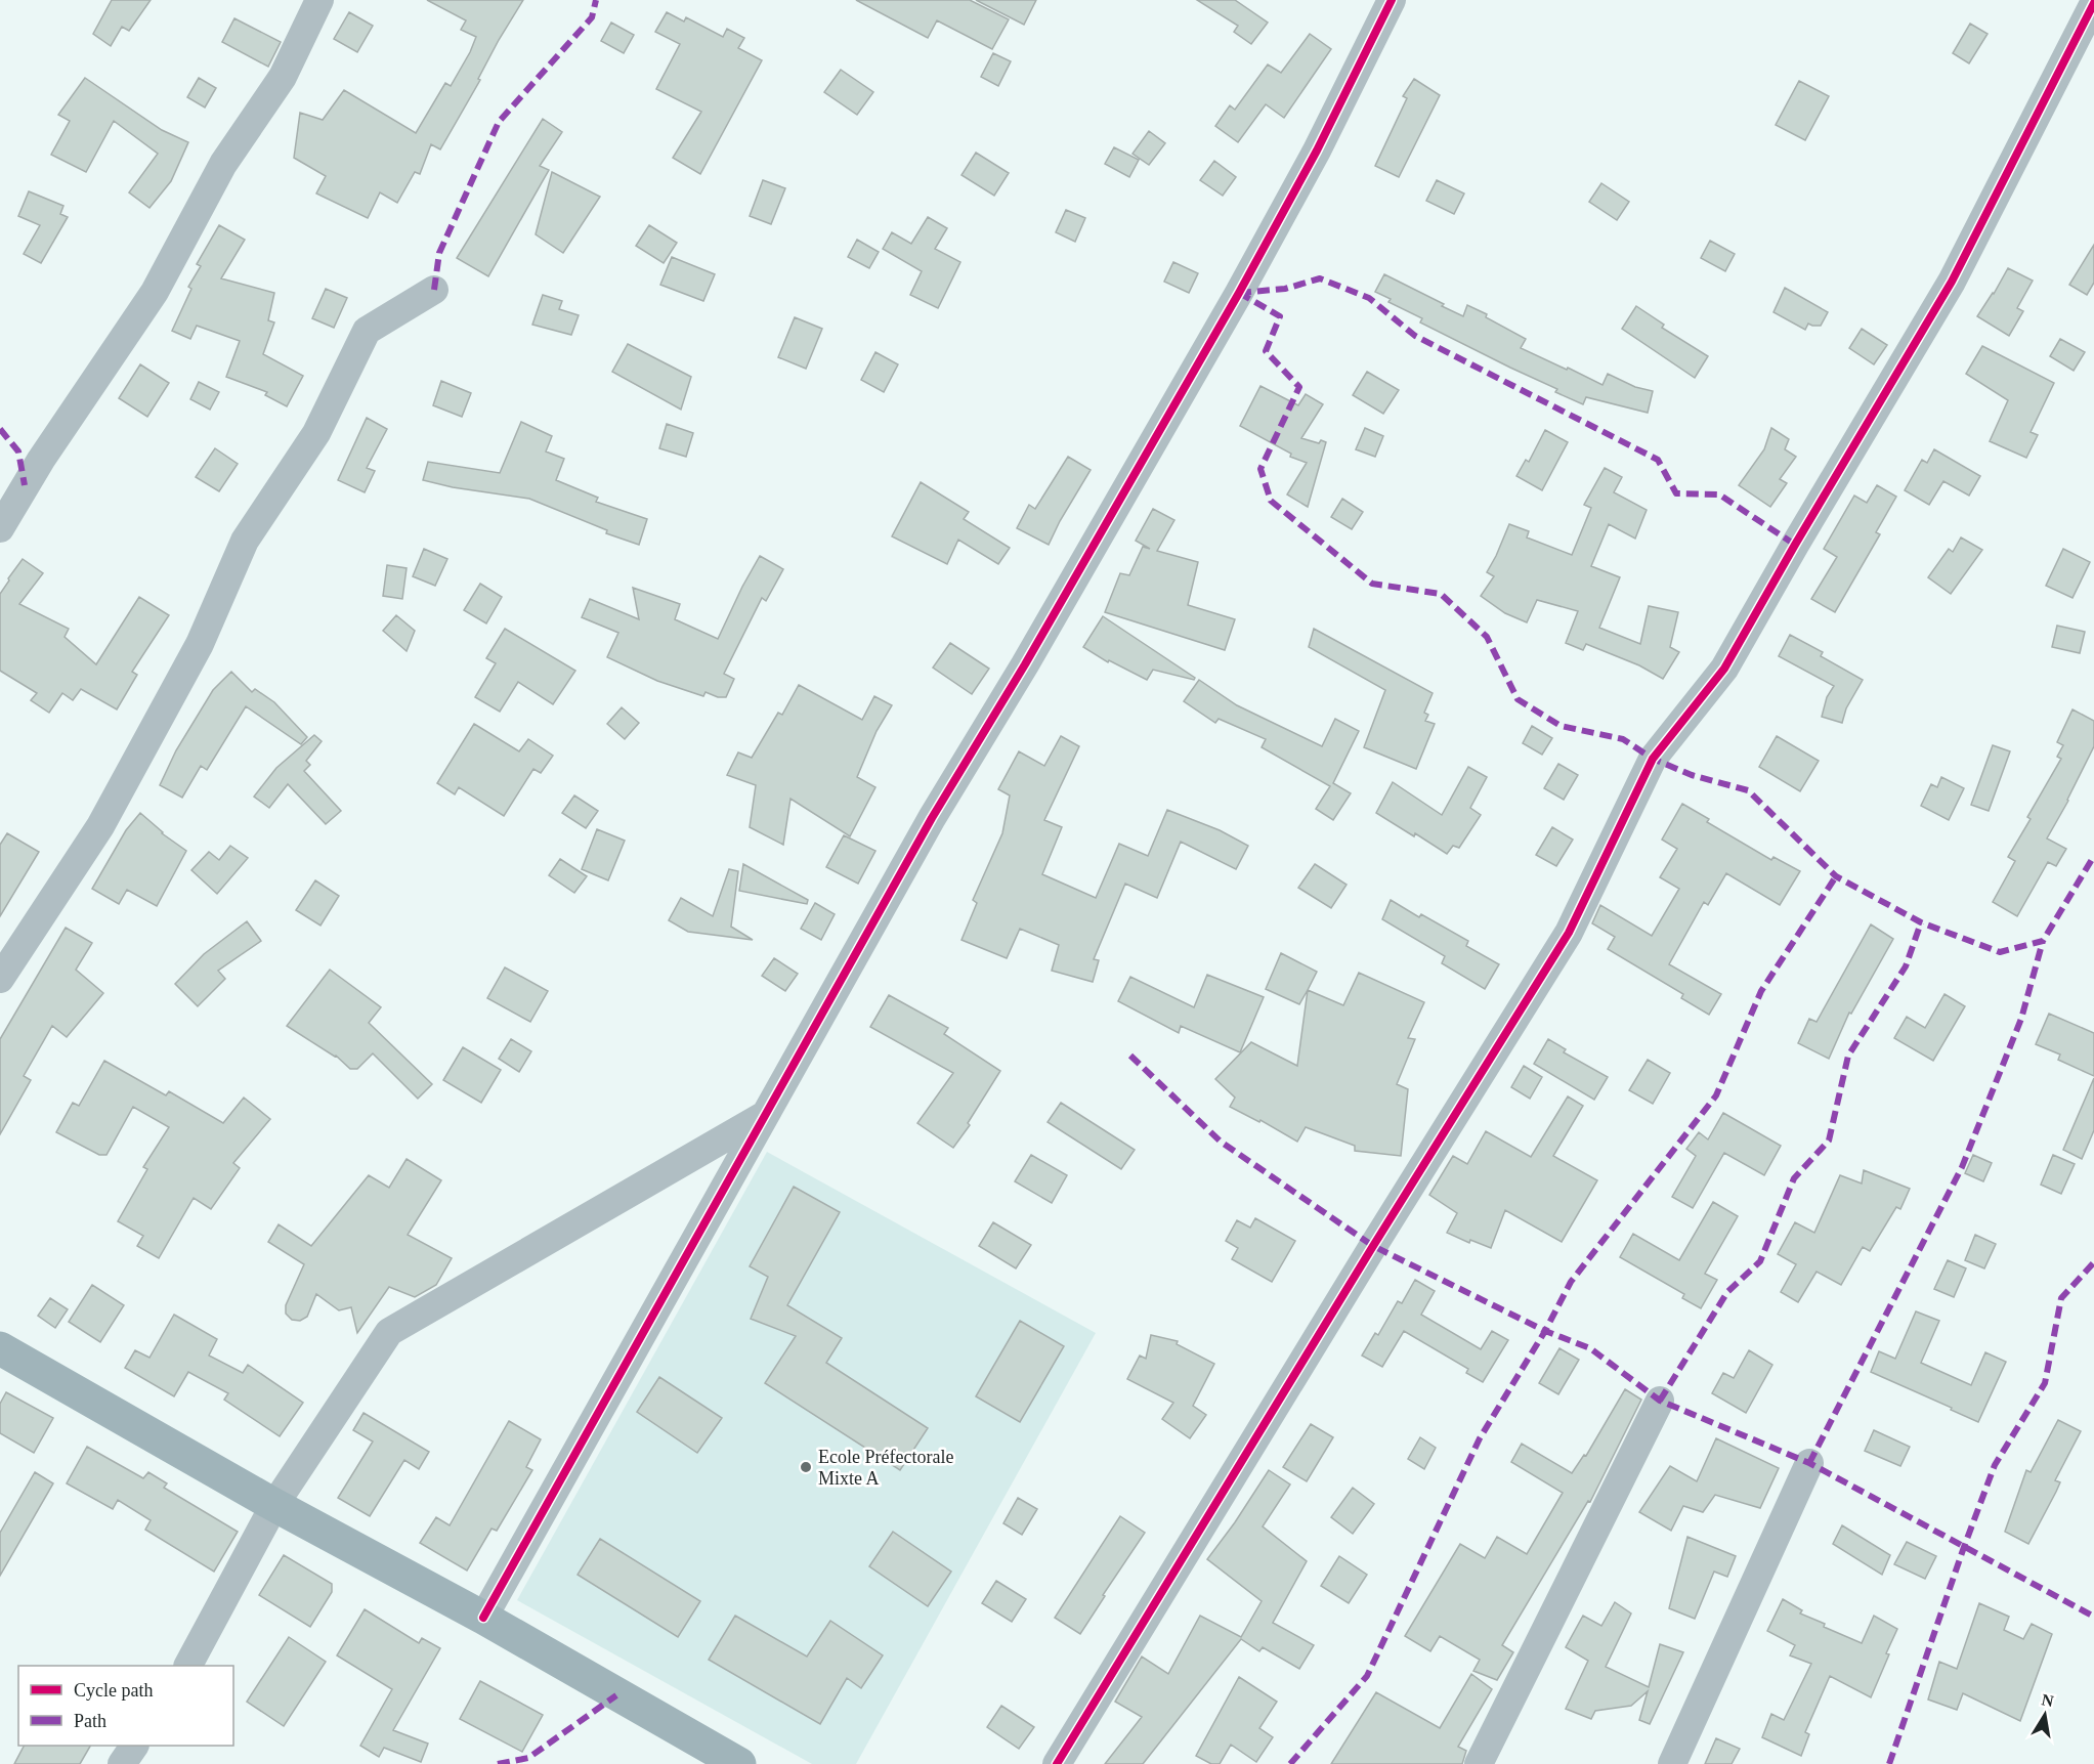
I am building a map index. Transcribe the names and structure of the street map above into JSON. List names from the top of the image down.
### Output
{
  "places": ["Ecole Préfectorale Mixte A"],
  "legend": ["Cycle path", "Path"],
  "north": "top"
}
